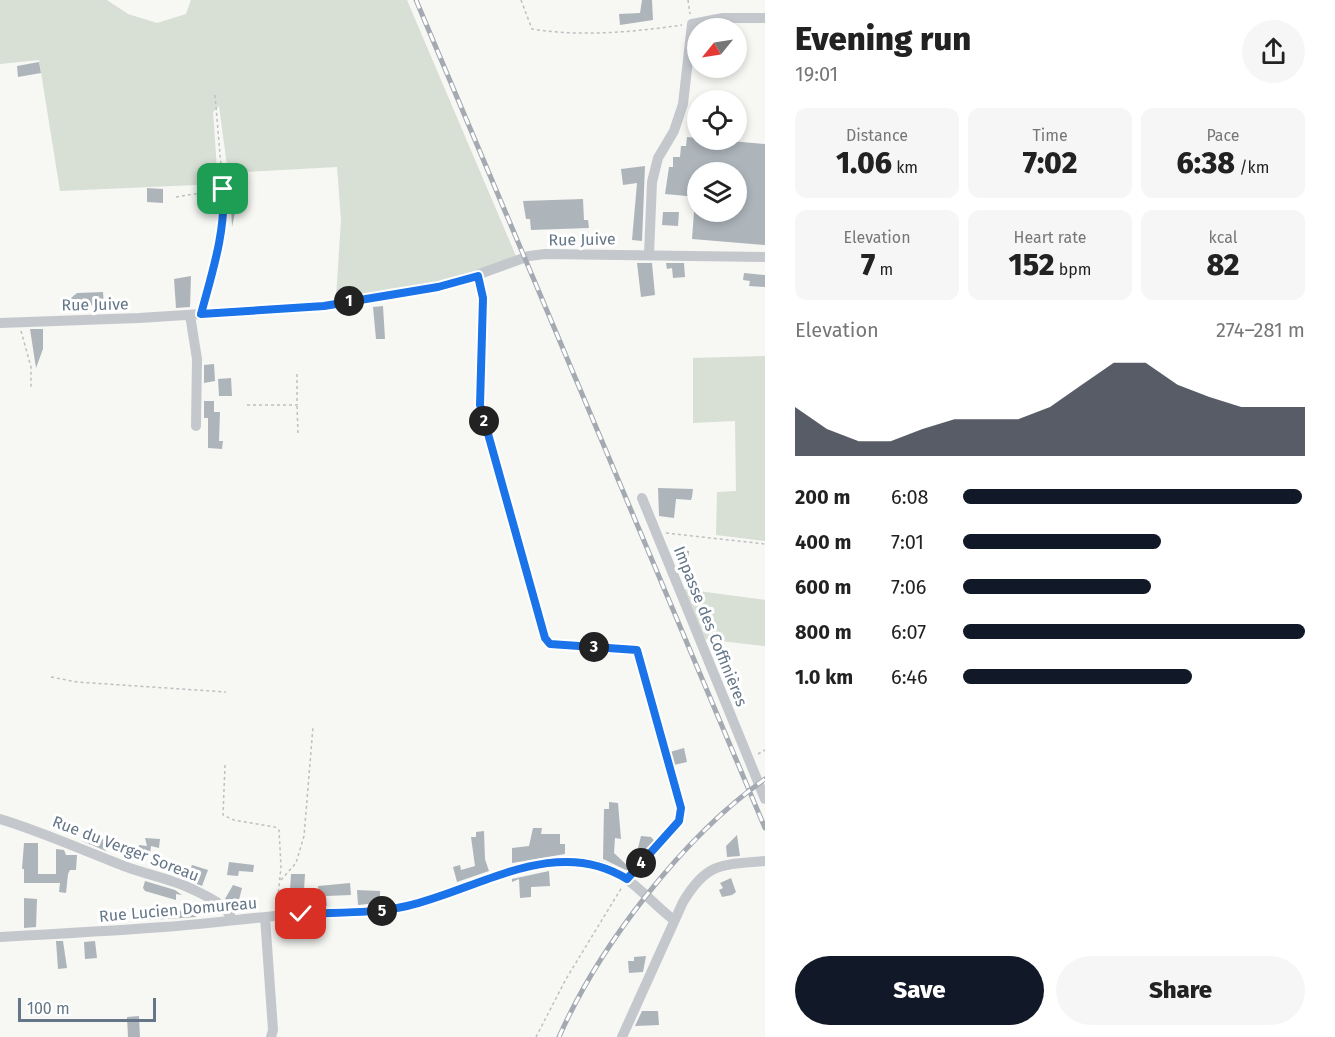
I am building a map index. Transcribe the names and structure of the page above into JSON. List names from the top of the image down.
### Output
{
  "streets": {
    "street": [
      "Rue Juive",
      "Impasse des Coffinières",
      "Rue du Verger Soreau",
      "Rue Lucien Domureau"
    ]
  },
  "crossings": [
    ["Rue du Verger Soreau", "Rue Lucien Domureau"]
  ],
  "scale_bar": "100 m",
  "north": "bottom left",
  "page": {
    "heading": ["Evening run", "19:01"],
    "stats": [
      ["Distance", "1.06 km"],
      ["Time", "7:02"],
      ["Pace", "6:38 /km"],
      ["Elevation", "7 m"],
      ["Heart rate", "152 bpm"],
      ["kcal", "82"]
    ],
    "pins": [
      "1",
      "2",
      "3",
      "4",
      "5"
    ],
    "chart": ["Elevation", "274–281 m"],
    "list": [
      {
        "name": "200 m",
        "note": "6:08"
      },
      {
        "name": "400 m",
        "note": "7:01"
      },
      {
        "name": "600 m",
        "note": "7:06"
      },
      {
        "name": "800 m",
        "note": "6:07"
      },
      {
        "name": "1.0 km",
        "note": "6:46"
      }
    ],
    "buttons": ["Save", "Share"],
    "scale": "100 m"
  }
}
